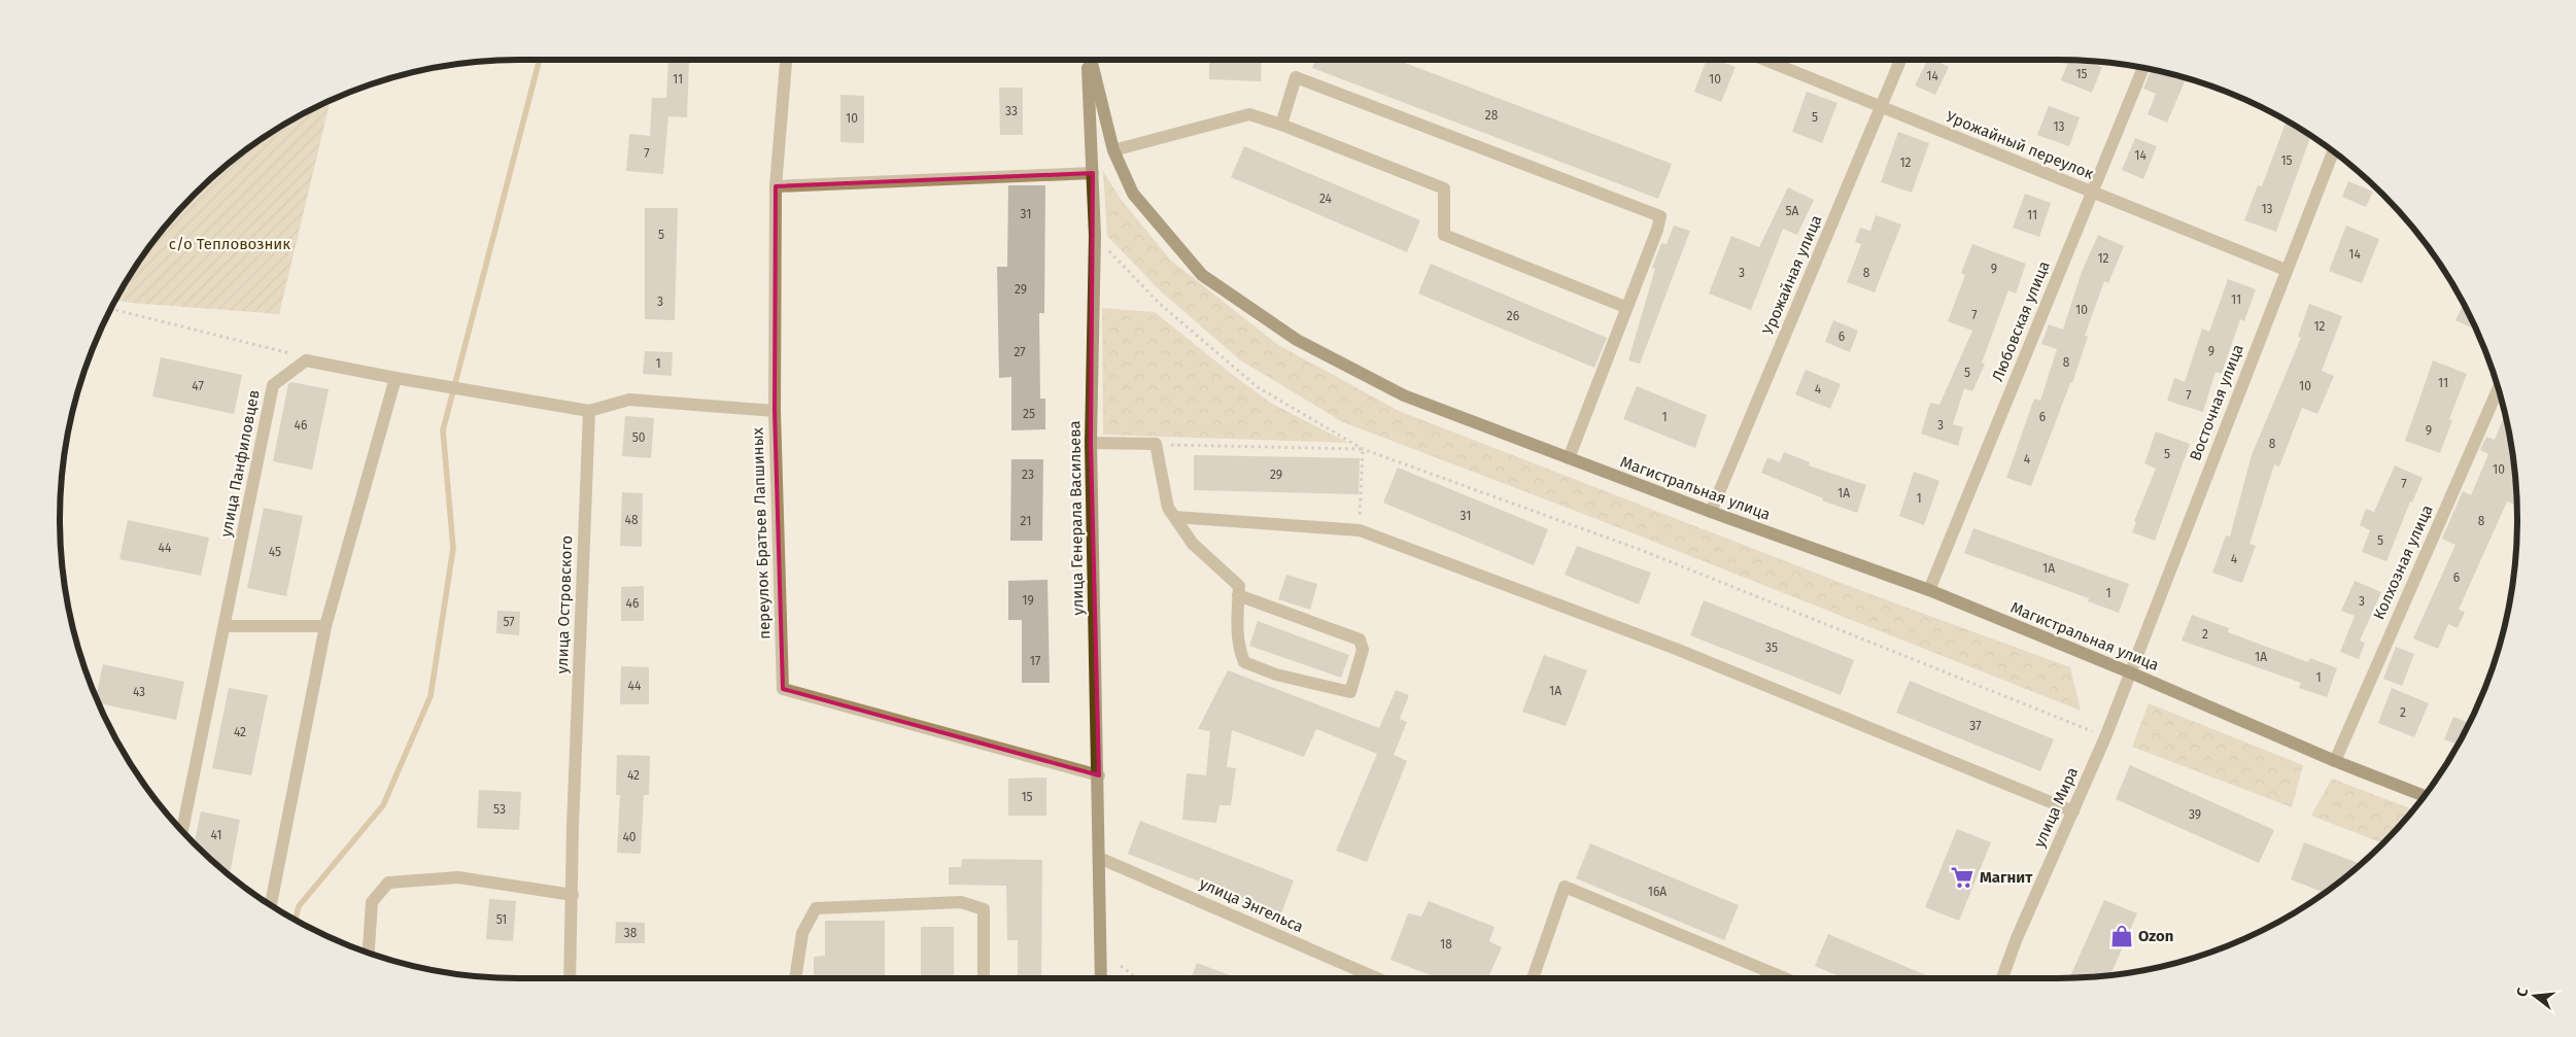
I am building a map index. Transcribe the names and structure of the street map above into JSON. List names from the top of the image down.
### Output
{
  "streets": {
    "main road": ["Магистральная улица", "улица Генерала Васильева"],
    "street": [
      "Урожайный переулок",
      "Урожайная улица",
      "Любовская улица",
      "Восточная улица",
      "улица Панфиловцев",
      "переулок Братьев Лапшиных",
      "Колхозная улица",
      "улица Островского",
      "улица Мира",
      "улица Энгельса"
    ]
  },
  "crossings": [
    ["Урожайный переулок", "Урожайная улица"],
    ["Урожайный переулок", "Любовская улица"],
    ["Урожайный переулок", "Восточная улица"],
    ["Урожайная улица", "Магистральная улица"],
    ["Любовская улица", "Магистральная улица"],
    ["Восточная улица", "Магистральная улица"],
    ["Восточная улица", "улица Мира"],
    ["улица Панфиловцев", "улица Островского"],
    ["Магистральная улица", "Колхозная улица"],
    ["Магистральная улица", "улица Мира"],
    ["улица Генерала Васильева", "переулок Братьев Лапшиных"],
    ["улица Генерала Васильева", "улица Энгельса"]
  ],
  "parks": ["с/о Тепловозник"],
  "places": {
    "supermarket": ["Магнит"],
    "shop": ["Ozon"]
  },
  "house_numbers": [
    "15",
    "14",
    "11",
    "10",
    "33",
    "28",
    "5",
    "10",
    "13",
    "7",
    "14",
    "15",
    "12",
    "24",
    "13",
    "5А",
    "31",
    "11",
    "5",
    "14",
    "12",
    "9",
    "3",
    "8",
    "29",
    "11",
    "3",
    "10",
    "7",
    "26",
    "12",
    "6",
    "9",
    "27",
    "8",
    "1",
    "5",
    "11",
    "47",
    "10",
    "4",
    "7",
    "25",
    "1",
    "6",
    "46",
    "3",
    "9",
    "50",
    "8",
    "5",
    "4",
    "10",
    "23",
    "29",
    "7",
    "1А",
    "1",
    "31",
    "48",
    "21",
    "8",
    "5",
    "44",
    "45",
    "4",
    "1А",
    "6",
    "1",
    "19",
    "3",
    "46",
    "57",
    "2",
    "35",
    "1А",
    "17",
    "1",
    "44",
    "1А",
    "43",
    "2",
    "37",
    "42",
    "42",
    "15",
    "53",
    "39",
    "41",
    "40",
    "16А",
    "51",
    "38",
    "18"
  ],
  "north": "left"
}
